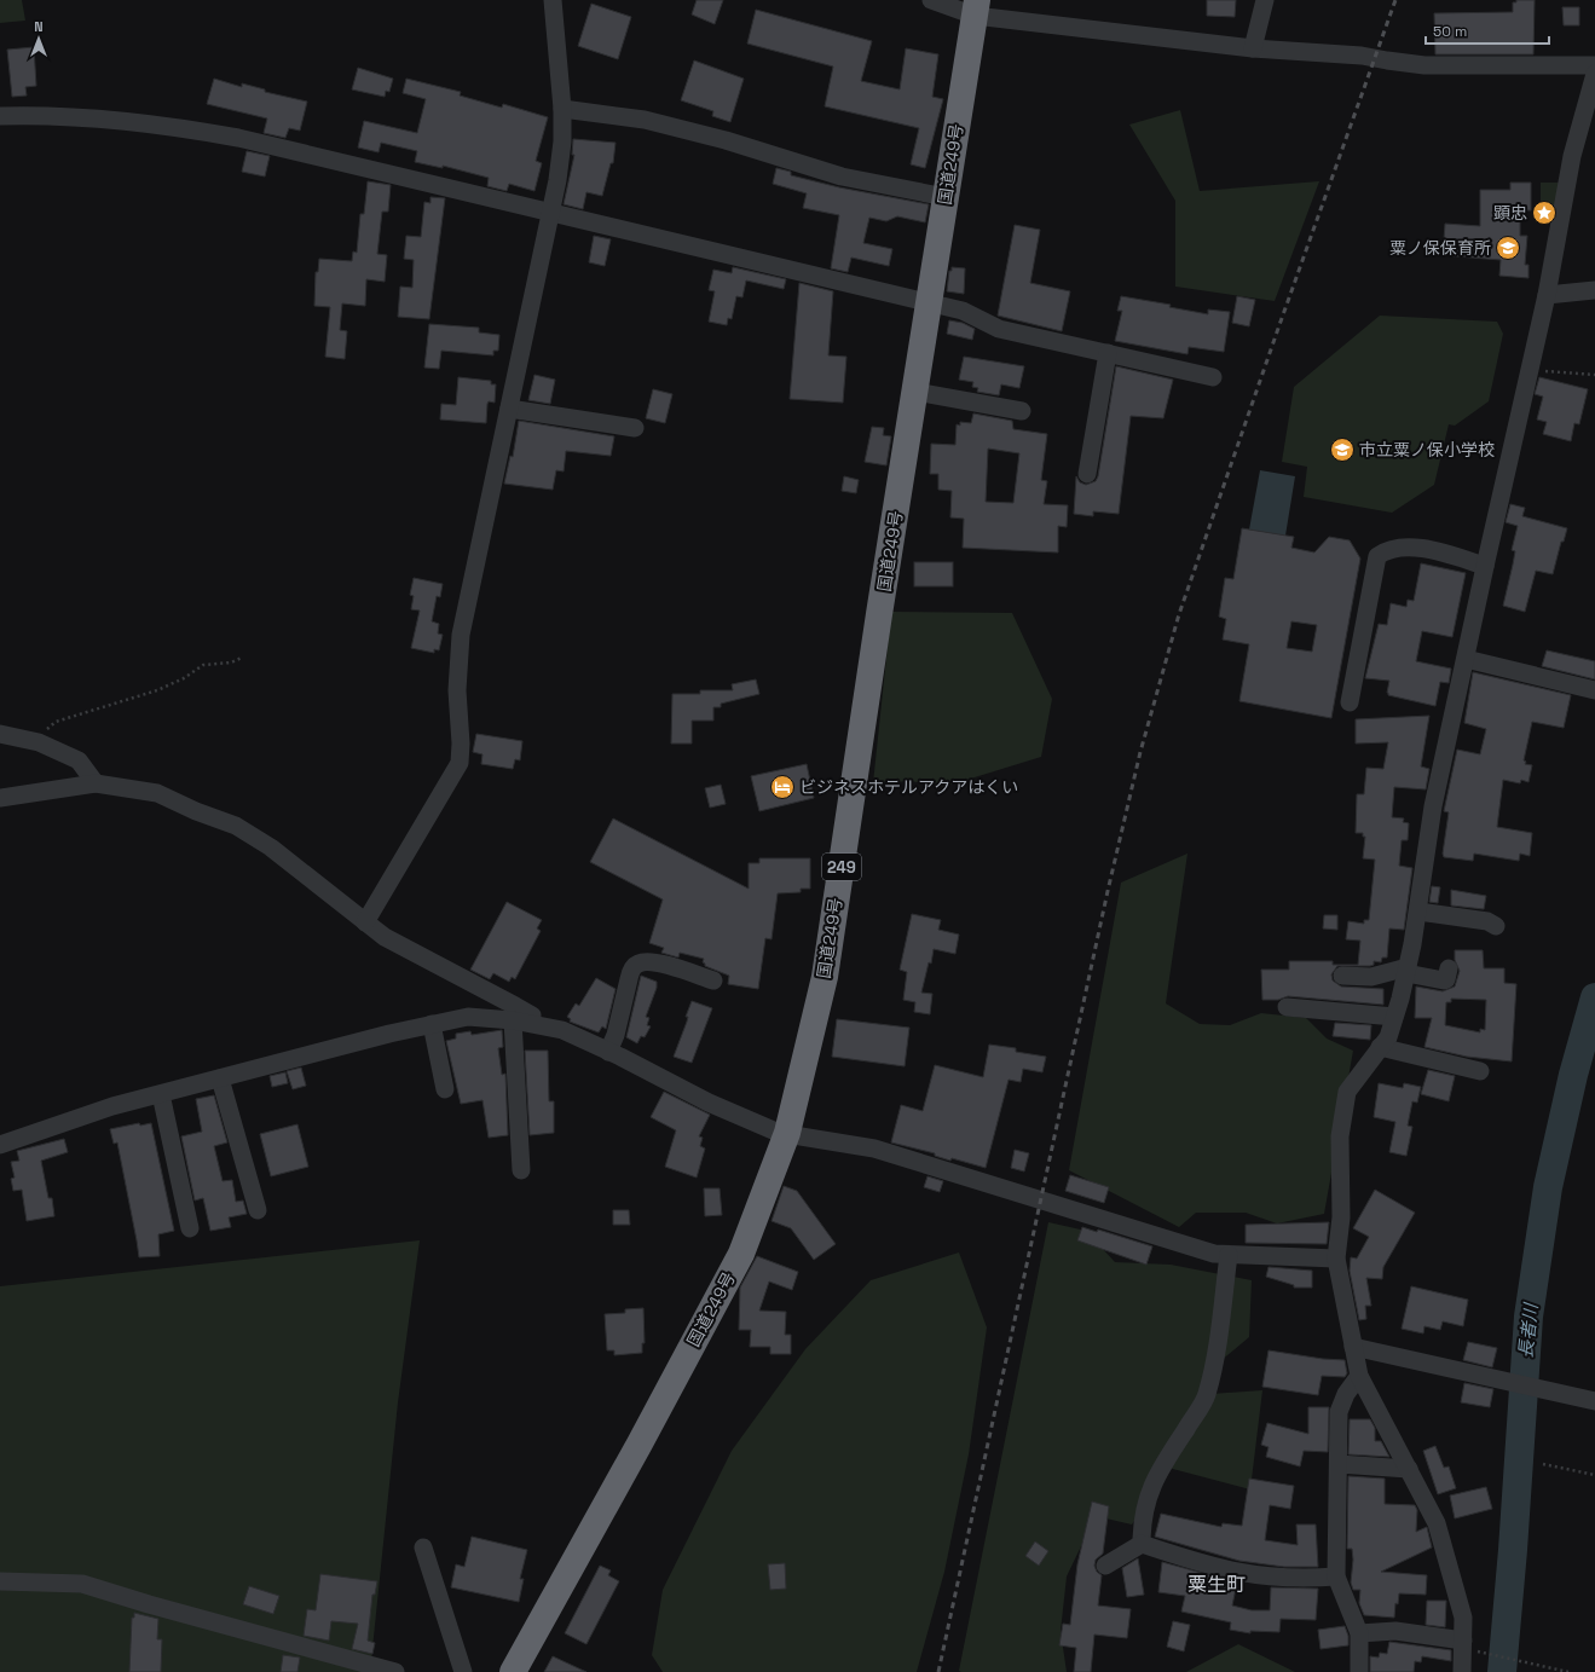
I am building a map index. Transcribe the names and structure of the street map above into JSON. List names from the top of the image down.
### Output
{
  "streets": {
    "highway": ["国道249号", "249"]
  },
  "districts": ["粟生町"],
  "water": ["長者川"],
  "places": {
    "place": ["顕忠"],
    "school or university": ["粟ノ保保育所", "市立粟ノ保小学校"],
    "hotel": ["ビジネスホテルアクアはくい"]
  },
  "scale_bar": "50 m",
  "north": "top"
}
